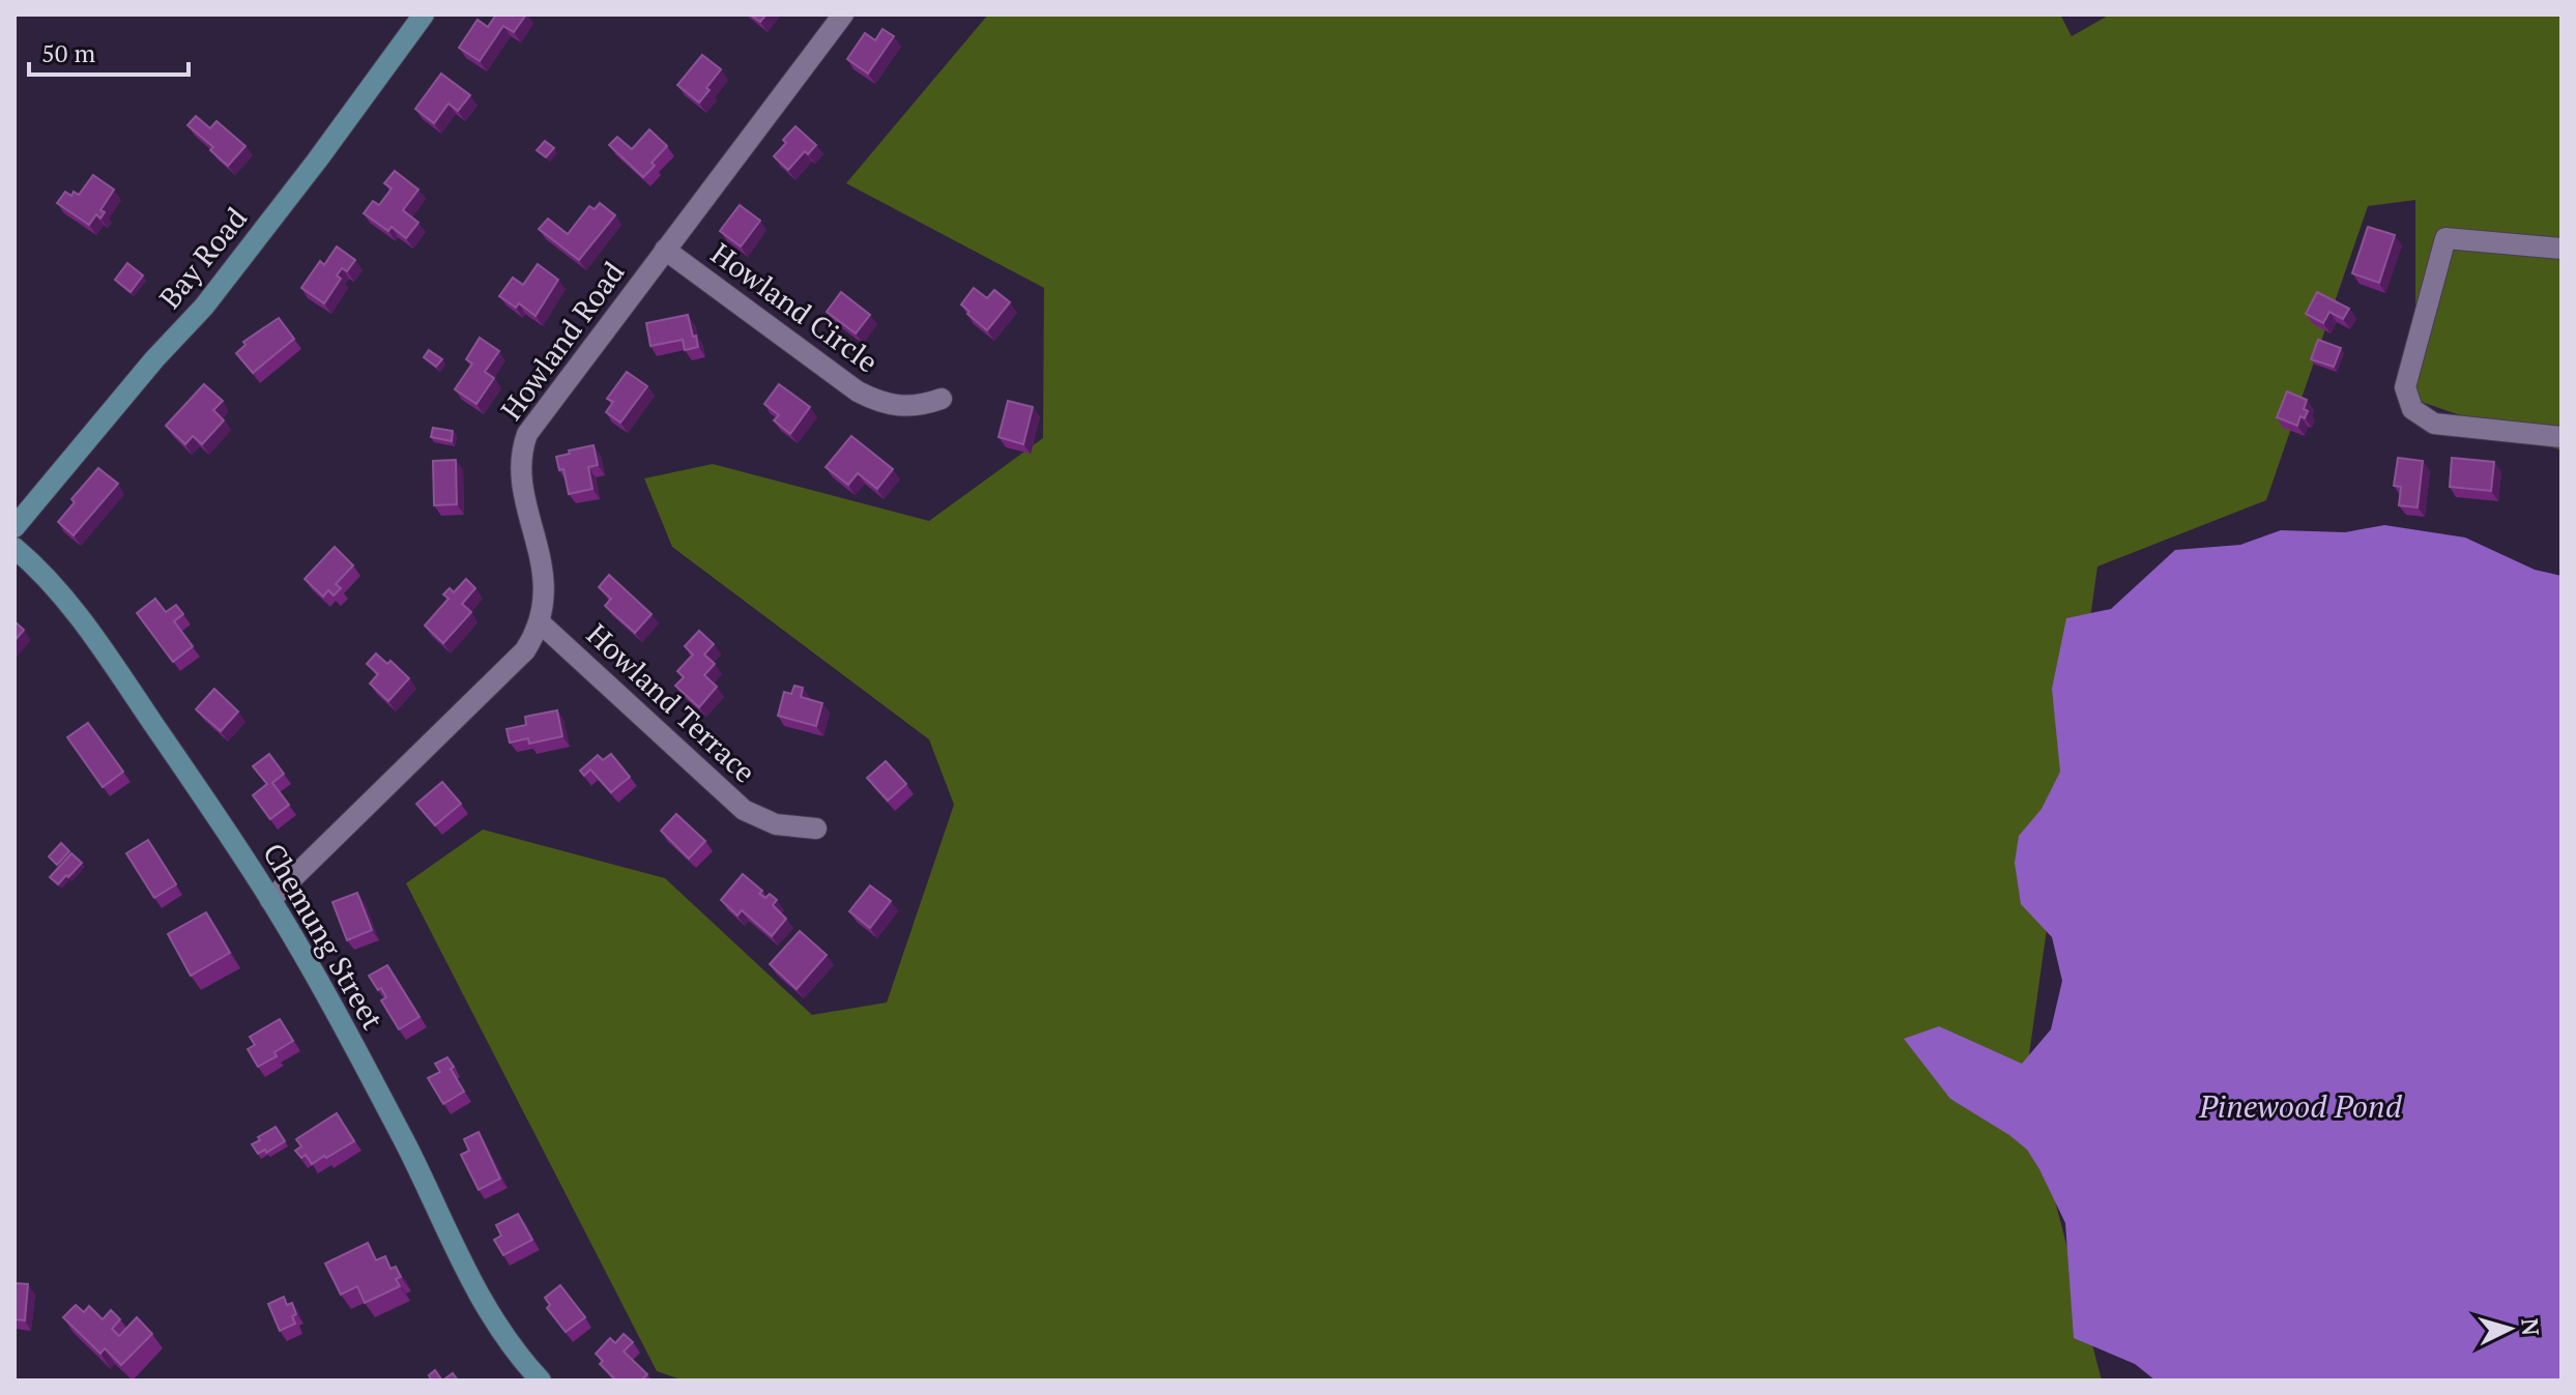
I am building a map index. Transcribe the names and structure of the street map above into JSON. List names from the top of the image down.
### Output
{
  "streets": {
    "street": [
      "Bay Road",
      "Howland Circle",
      "Howland Road",
      "Howland Terrace",
      "Chemung Street"
    ]
  },
  "crossings": [
    ["Howland Circle", "Howland Road"],
    ["Howland Road", "Howland Terrace"],
    ["Howland Road", "Chemung Street"]
  ],
  "water": ["Pinewood Pond"],
  "scale_bar": "50 m",
  "north": "right"
}
